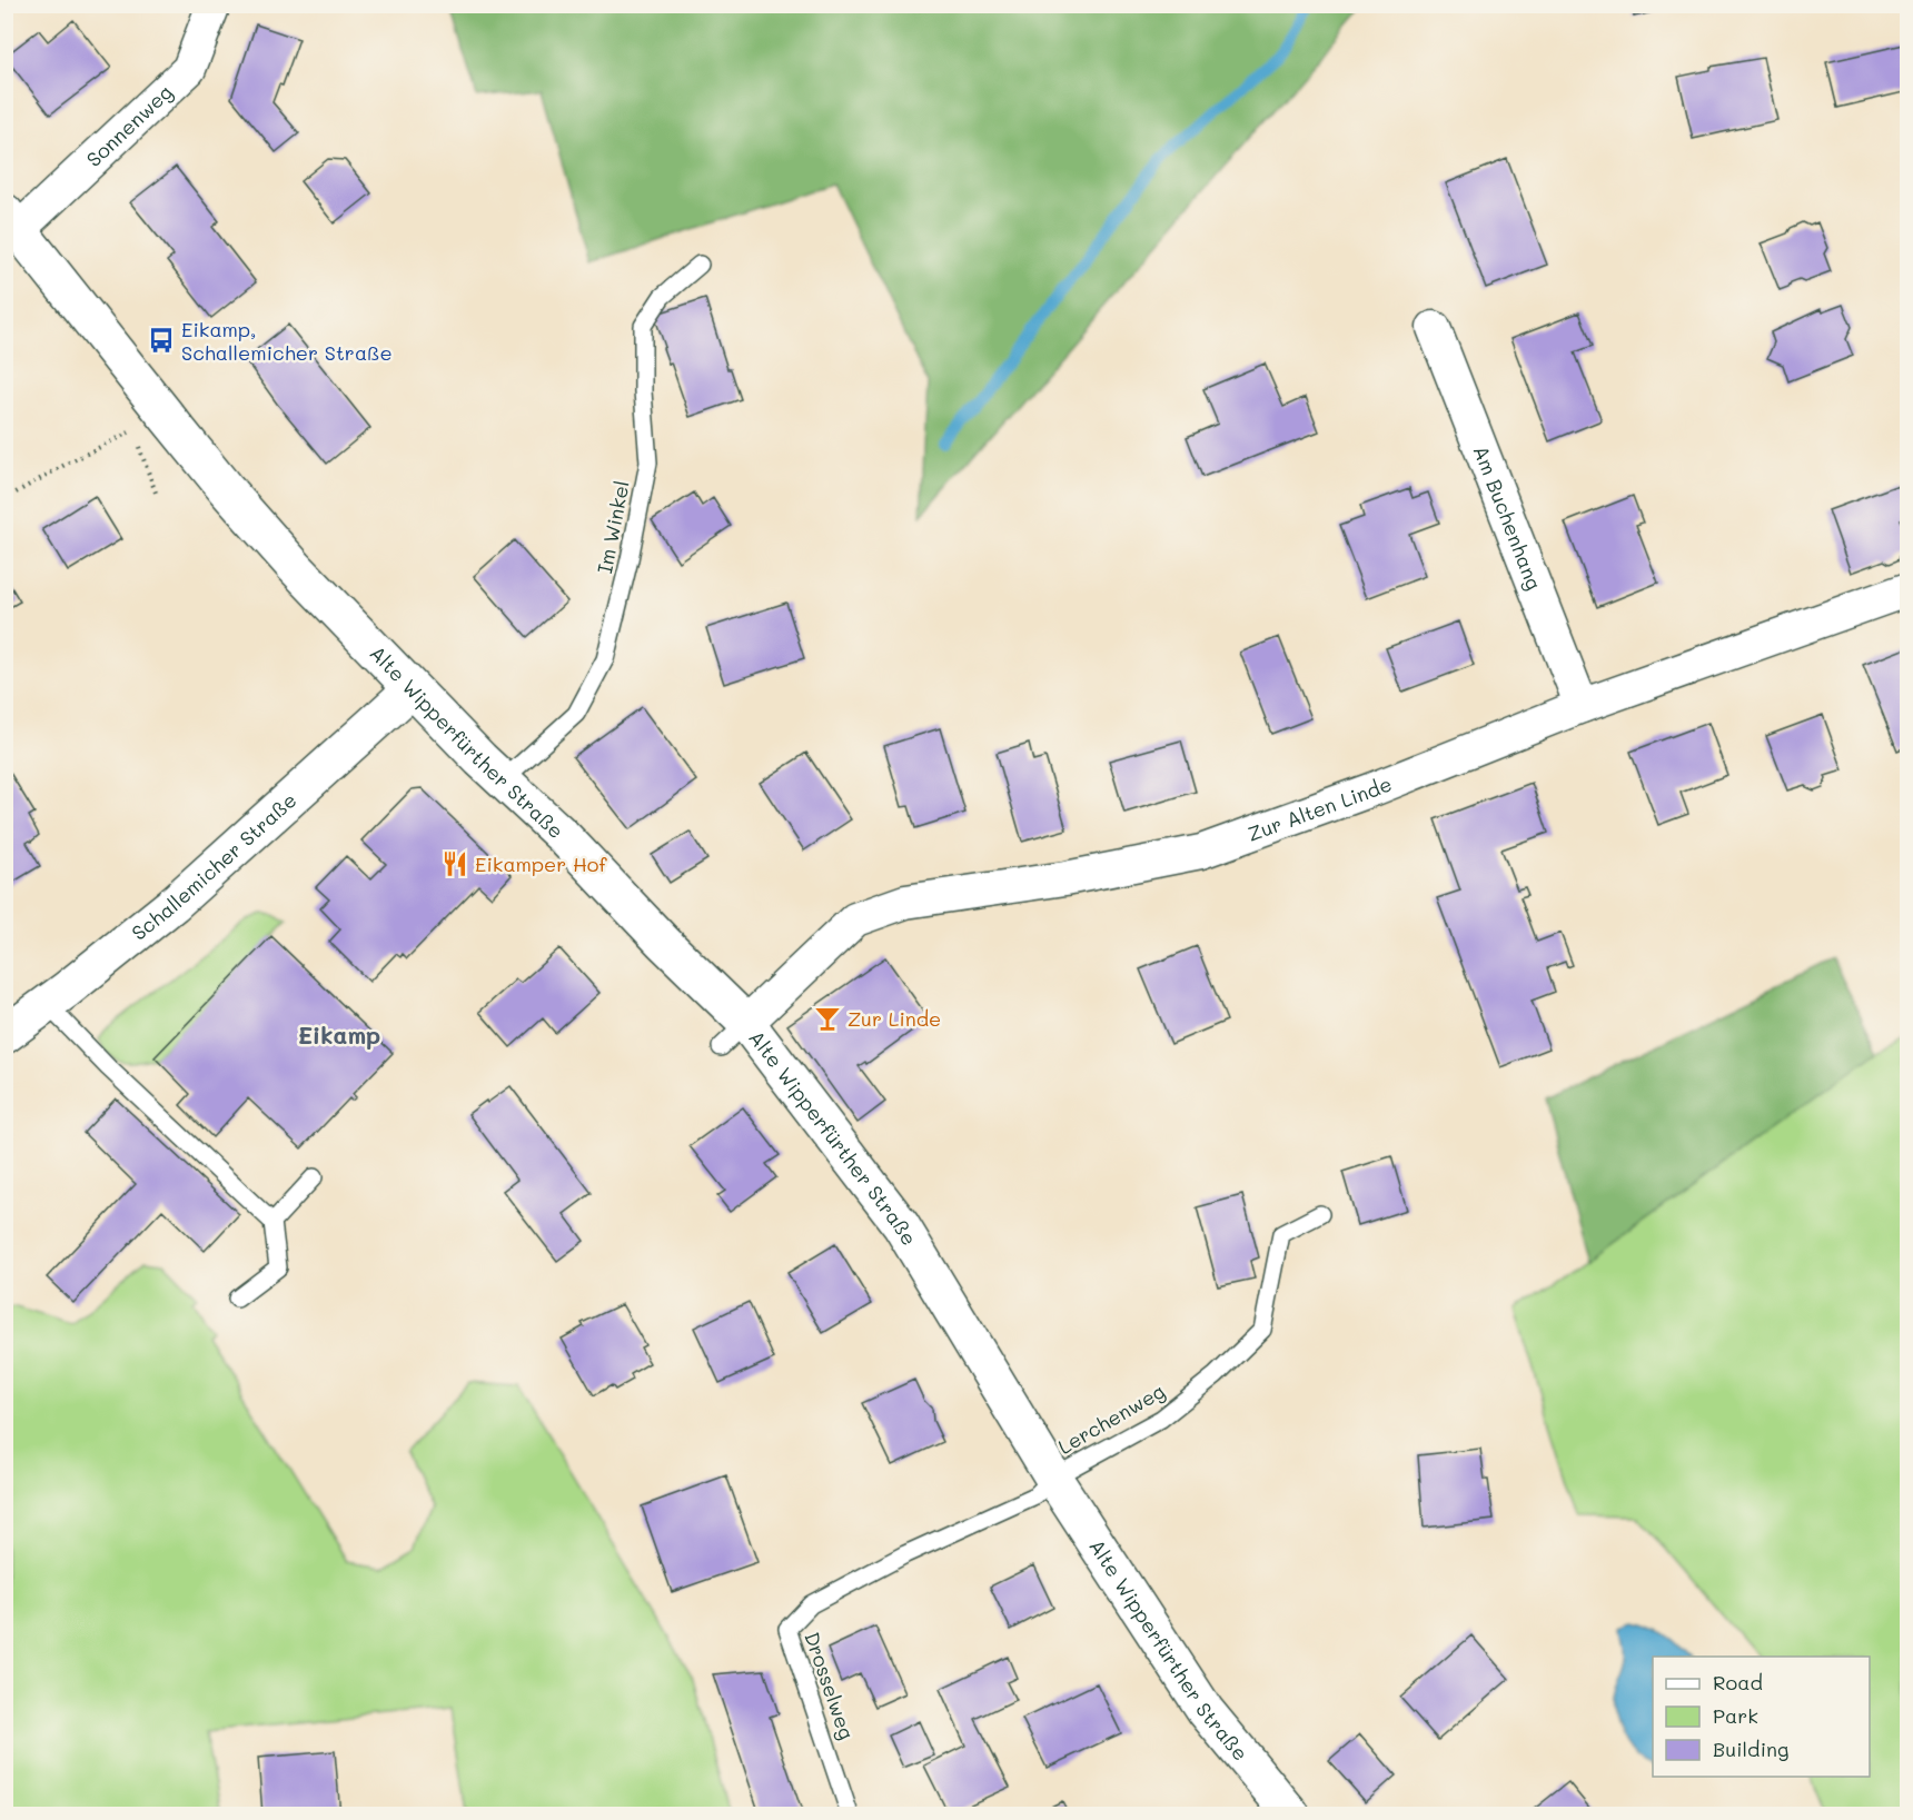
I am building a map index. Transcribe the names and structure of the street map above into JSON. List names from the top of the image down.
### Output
{
  "streets": {
    "main road": ["Alte Wipperfürther Straße", "Schallemicher Straße"],
    "street": ["Sonnenweg", "Am Buchenhang", "Zur Alten Linde"],
    "lane": ["Im Winkel", "Lerchenweg", "Drosselweg"]
  },
  "crossings": [
    ["Sonnenweg", "Alte Wipperfürther Straße"],
    ["Am Buchenhang", "Zur Alten Linde"],
    ["Im Winkel", "Alte Wipperfürther Straße"],
    ["Alte Wipperfürther Straße", "Zur Alten Linde"],
    ["Alte Wipperfürther Straße", "Schallemicher Straße"],
    ["Alte Wipperfürther Straße", "Lerchenweg"],
    ["Alte Wipperfürther Straße", "Drosselweg"],
    ["Lerchenweg", "Drosselweg"]
  ],
  "districts": ["Eikamp"],
  "places": {
    "bus stop": ["Eikamp, Schallemicher Straße"],
    "restaurant": ["Eikamper Hof"],
    "bar": ["Zur Linde"]
  },
  "legend": ["Road", "Park", "Building"]
}
